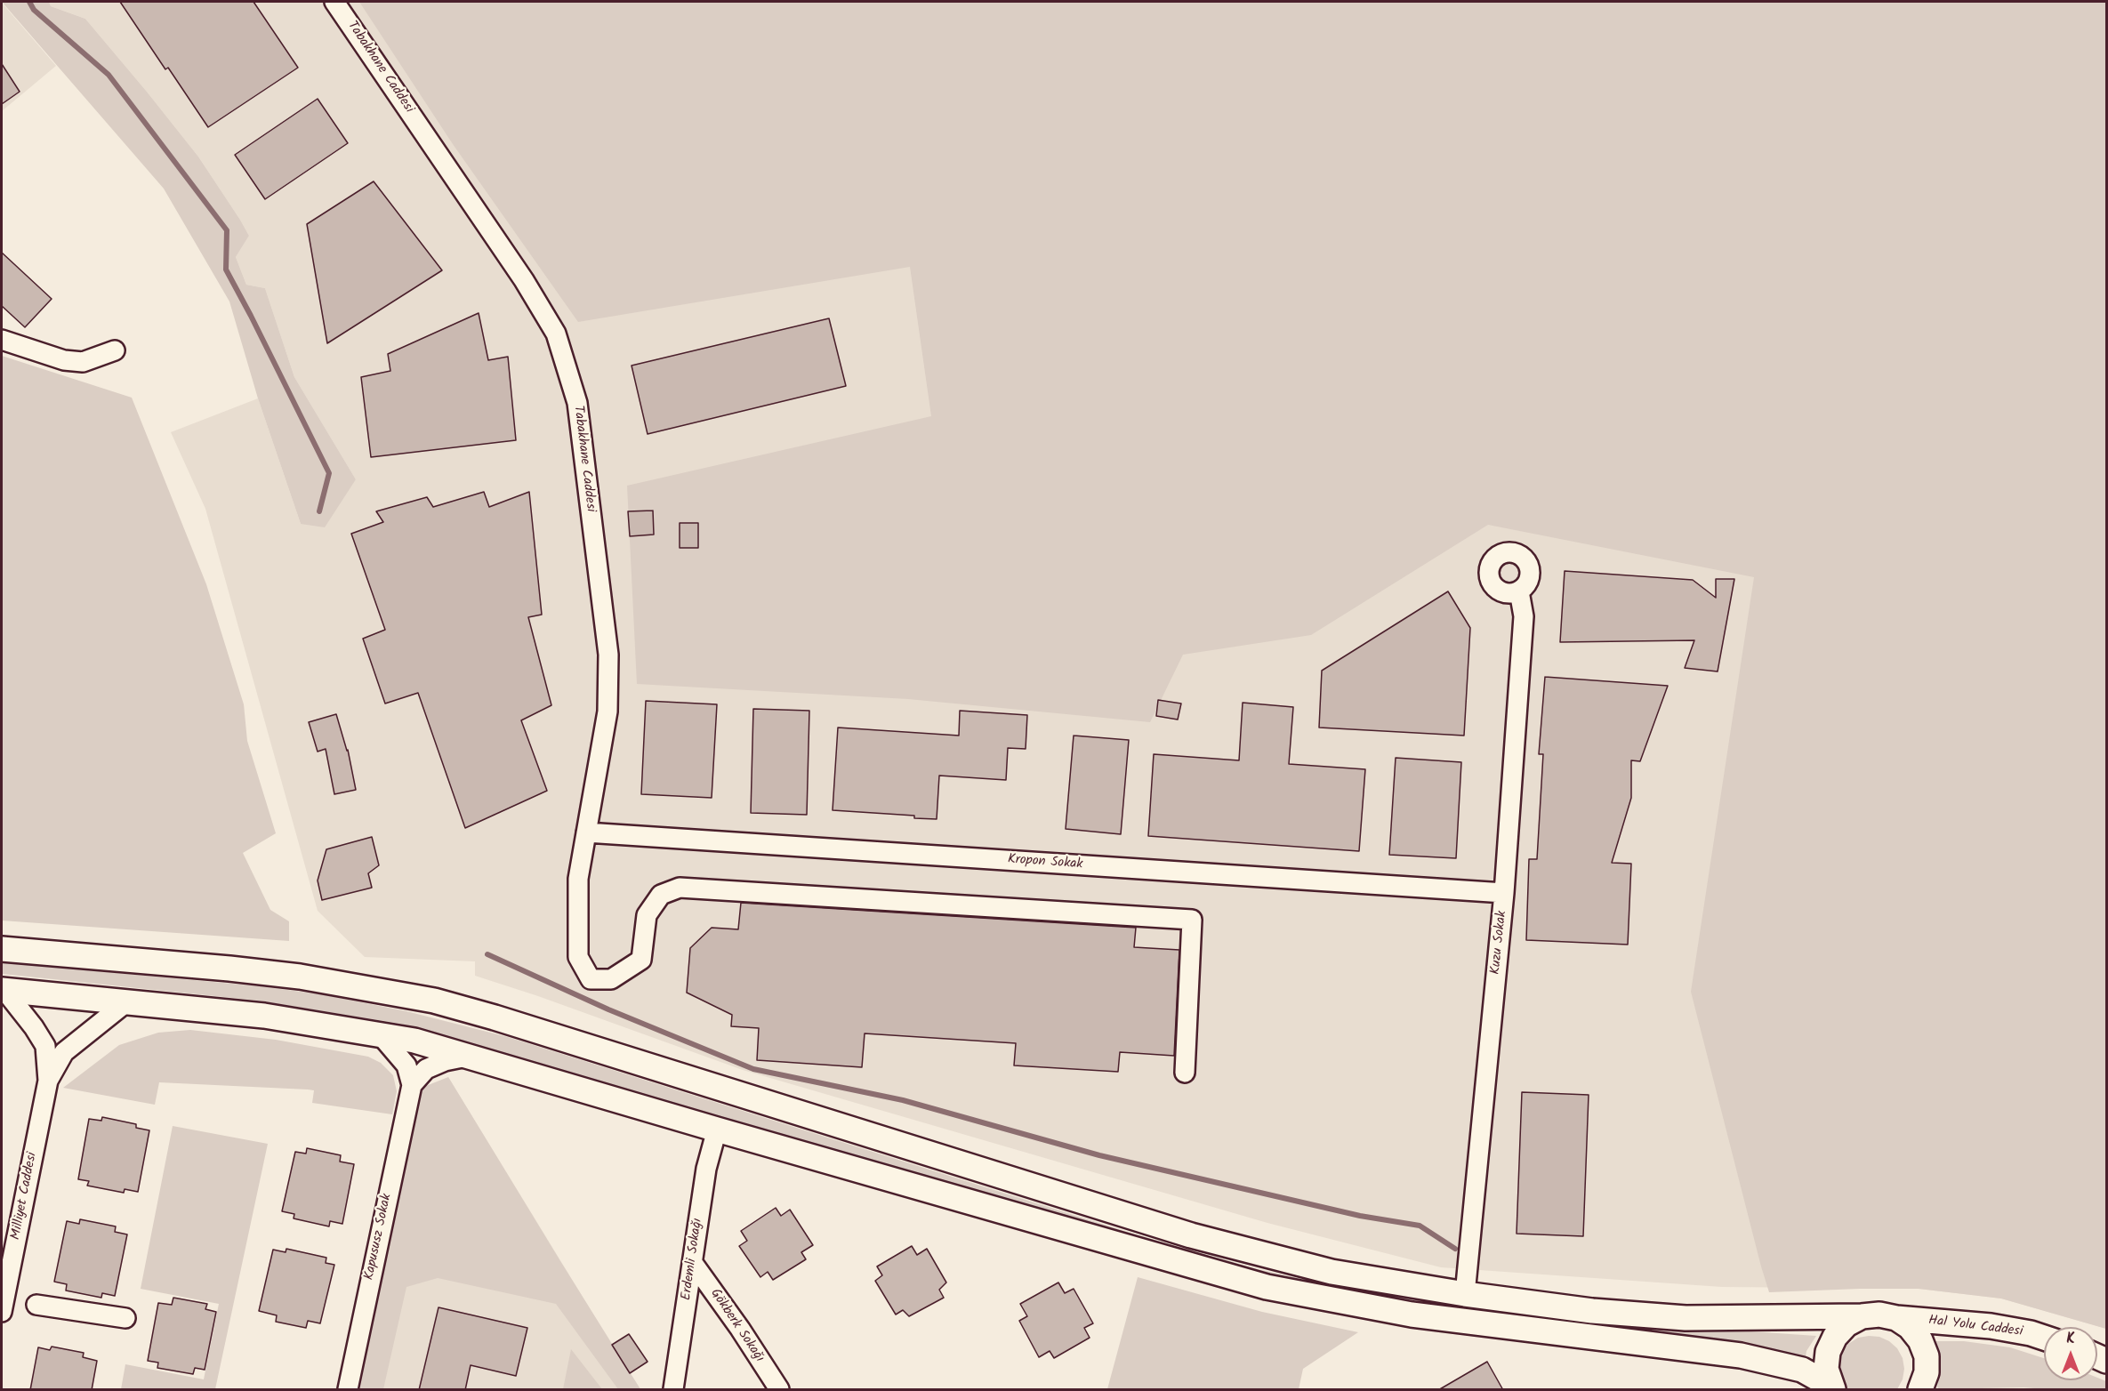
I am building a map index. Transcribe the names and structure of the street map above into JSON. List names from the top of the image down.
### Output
{
  "streets": {
    "main road": ["Hal Yolu Caddesi"],
    "street": [
      "Tabakhane Caddesi",
      "Kropon Sokak",
      "Kuzu Sokak",
      "Milliyet Caddesi",
      "Kapususz Sokak",
      "Erdemli Sokağı",
      "Gökberk Sokağı"
    ]
  },
  "crossings": [
    ["Tabakhane Caddesi", "Kropon Sokak"],
    ["Kropon Sokak", "Kuzu Sokak"],
    ["Kuzu Sokak", "Hal Yolu Caddesi"],
    ["Erdemli Sokağı", "Gökberk Sokağı"]
  ],
  "north": "top"
}
